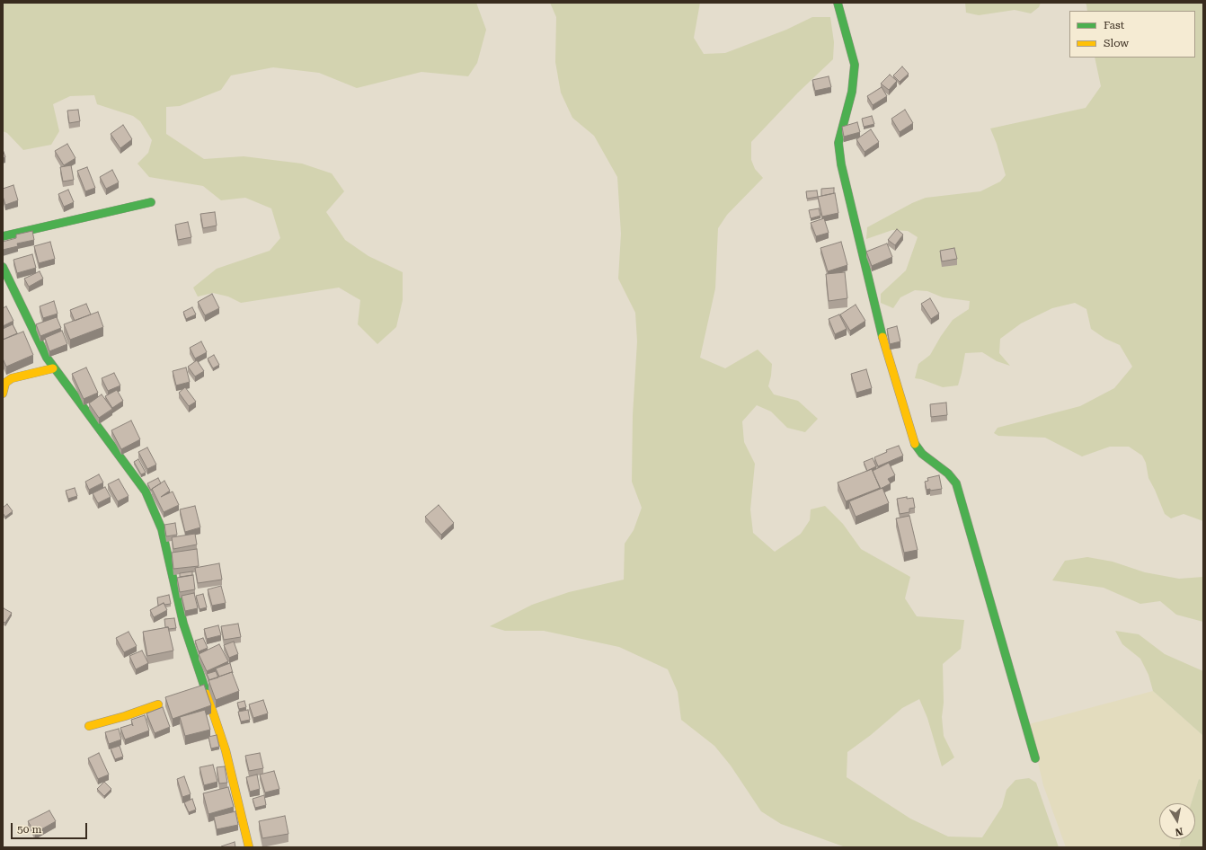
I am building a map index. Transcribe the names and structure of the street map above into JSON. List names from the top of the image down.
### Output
{
  "legend": ["Fast", "Slow"],
  "scale_bar": "50 m",
  "north": "bottom"
}
